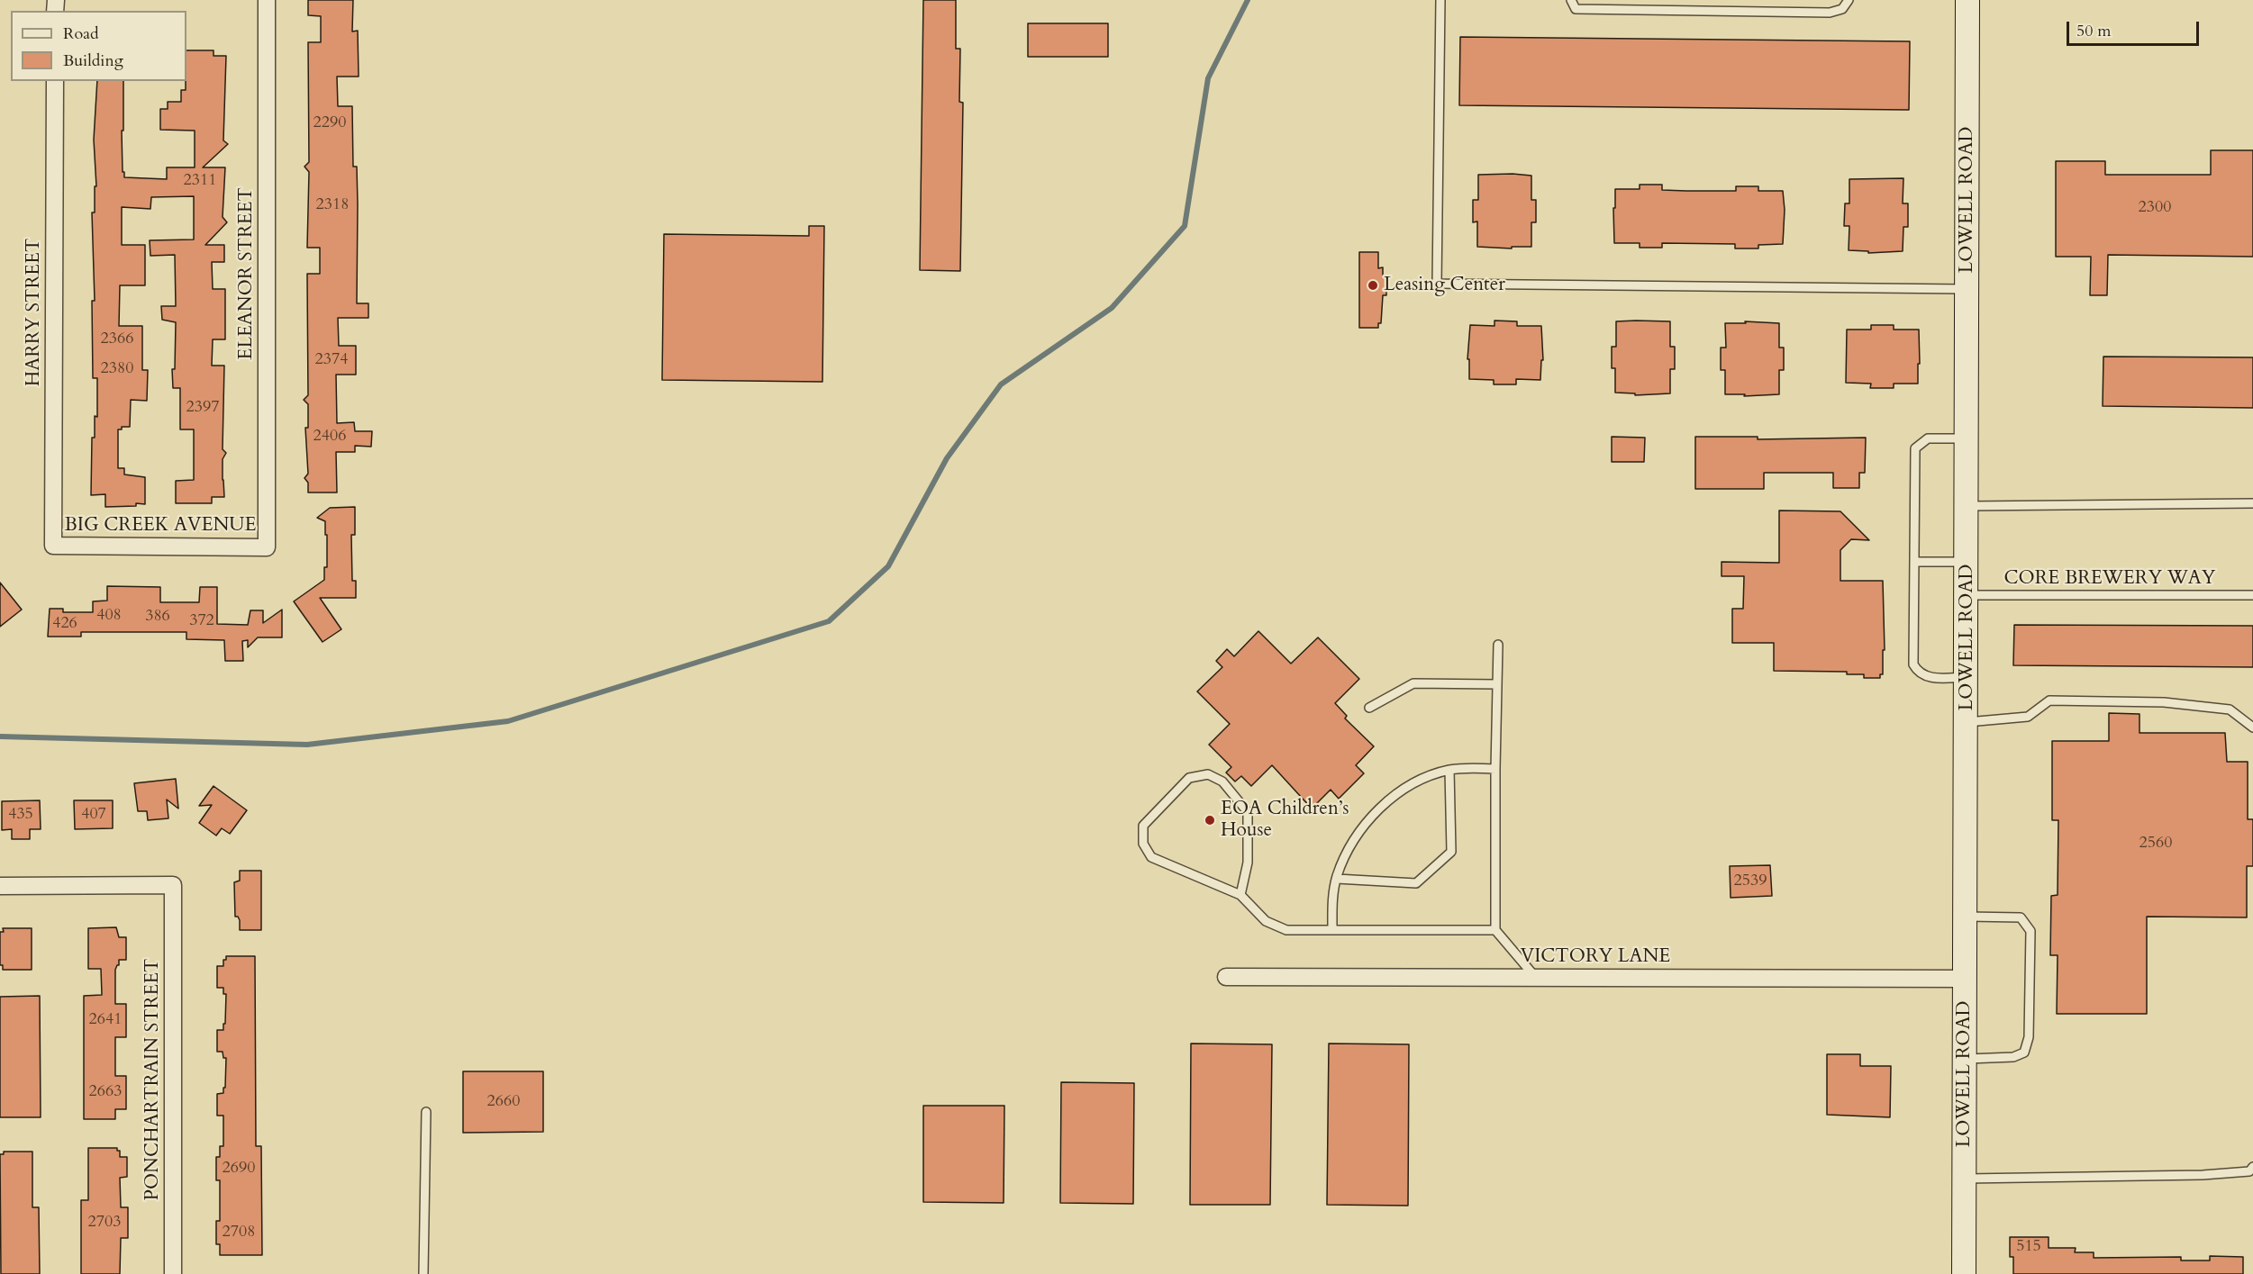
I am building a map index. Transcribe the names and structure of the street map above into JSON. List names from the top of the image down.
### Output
{
  "streets": {
    "street": [
      "LOWELL ROAD",
      "ELEANOR STREET",
      "HARRY STREET",
      "BIG CREEK AVENUE",
      "VICTORY LANE",
      "PONCHARTRAIN STREET"
    ],
    "lane": ["CORE BREWERY WAY"]
  },
  "crossings": [
    ["LOWELL ROAD", "CORE BREWERY WAY"],
    ["LOWELL ROAD", "VICTORY LANE"],
    ["ELEANOR STREET", "BIG CREEK AVENUE"],
    ["HARRY STREET", "BIG CREEK AVENUE"]
  ],
  "places": ["Leasing Center", "EOA Children’s House"],
  "house_numbers": [
    "2290",
    "2311",
    "2318",
    "2300",
    "2366",
    "2374",
    "2380",
    "2397",
    "2406",
    "408",
    "386",
    "372",
    "426",
    "435",
    "407",
    "2560",
    "2539",
    "2641",
    "2663",
    "2660",
    "2690",
    "2703",
    "2708",
    "515"
  ],
  "legend": ["Road", "Building"],
  "scale_bar": "50 m"
}
